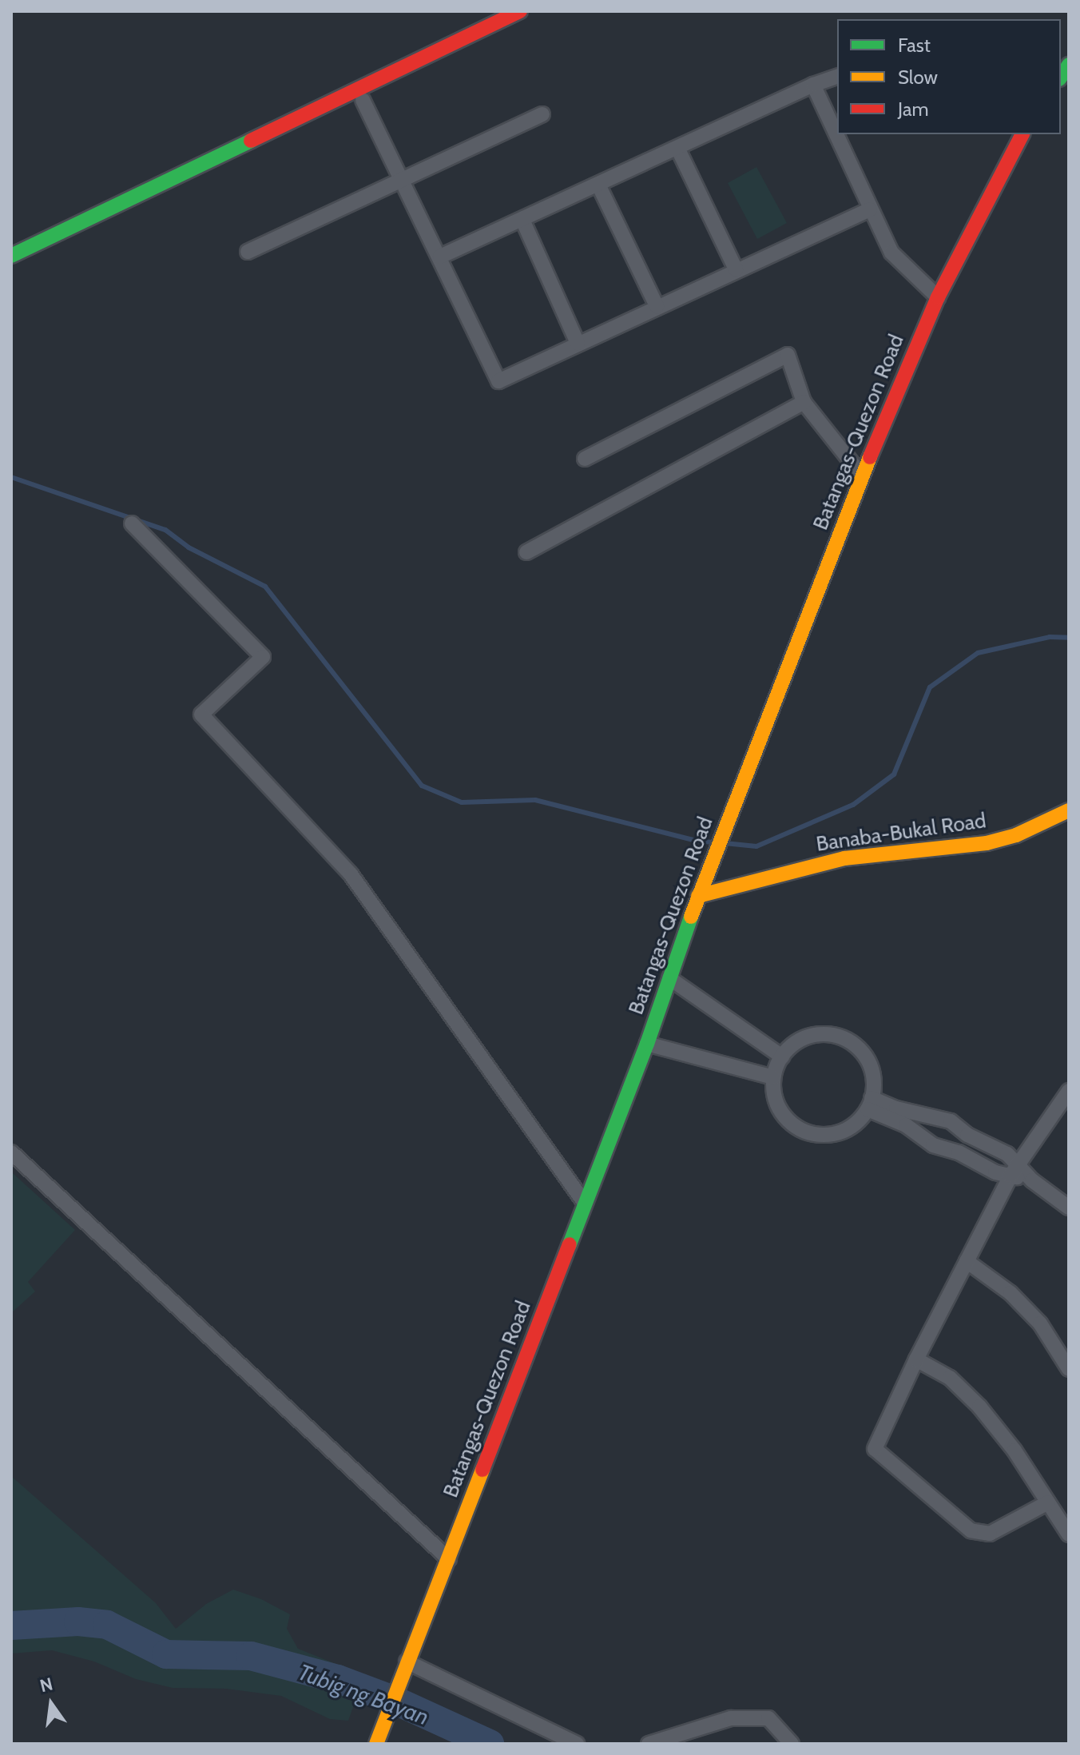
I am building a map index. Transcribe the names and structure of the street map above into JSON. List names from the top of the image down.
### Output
{
  "streets": {
    "main road": ["Batangas-Quezon Road", "Banaba-Bukal Road"]
  },
  "crossings": [
    ["Batangas-Quezon Road", "Banaba-Bukal Road"]
  ],
  "water": ["Tubig ng Bayan"],
  "legend": ["Fast", "Slow", "Jam"],
  "north": "top"
}
